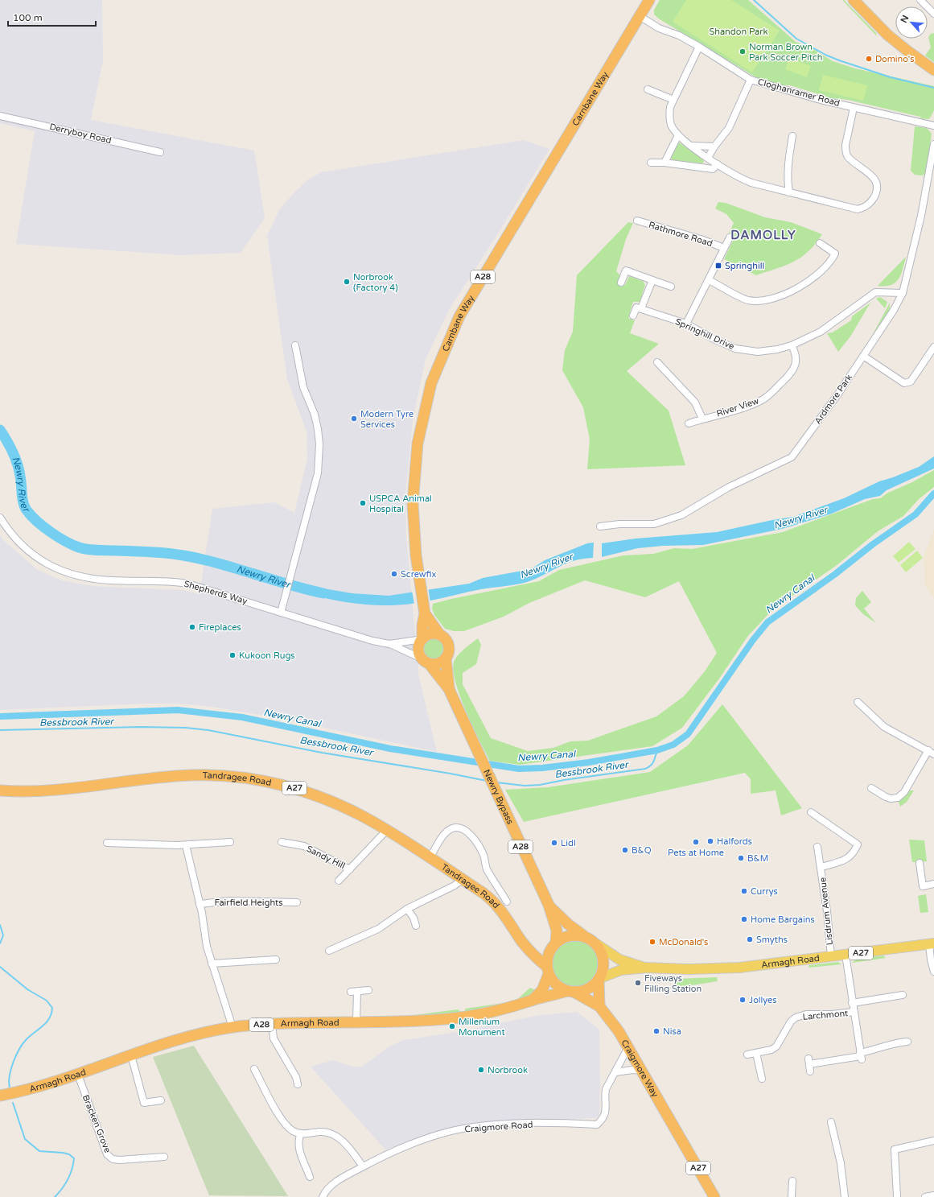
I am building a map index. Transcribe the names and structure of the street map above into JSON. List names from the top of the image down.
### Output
{
  "streets": {
    "highway": [
      "Carnbane Way",
      "A28",
      "Tandragee Road",
      "A27",
      "Newry Bypass",
      "Armagh Road",
      "Craigmore Way"
    ],
    "street": [
      "Cloghanramer Road",
      "Derryboy Road",
      "Rathmore Road",
      "Springhill Drive",
      "Ardmore Park",
      "River View",
      "Shepherds Way",
      "Sandy Hill",
      "Fairfield Heights",
      "Lisdrum Avenue",
      "Larchmont",
      "Bracken Grove",
      "Craigmore Road"
    ]
  },
  "crossings": [
    ["Cloghanramer Road", "Carnbane Way"],
    ["Rathmore Road", "Springhill Drive"],
    ["A28", "Tandragee Road"],
    ["A28", "Armagh Road"],
    ["A28", "Craigmore Way"],
    ["Springhill Drive", "Ardmore Park"],
    ["Springhill Drive", "River View"],
    ["Tandragee Road", "Sandy Hill"],
    ["Tandragee Road", "Armagh Road"],
    ["Tandragee Road", "Craigmore Way"],
    ["Lisdrum Avenue", "Armagh Road"],
    ["Armagh Road", "Larchmont"],
    ["Armagh Road", "Craigmore Way"],
    ["Armagh Road", "Bracken Grove"],
    ["Craigmore Way", "Craigmore Road"]
  ],
  "districts": ["DAMOLLY"],
  "water": ["Newry River", "Newry Canal", "Bessbrook River"],
  "parks": ["Shandon Park"],
  "places": {
    "other": [
      "Norman Brown Park Soccer Pitch",
      "Domino's",
      "Norbrook (Factory 4)",
      "Modern Tyre Services",
      "USPCA Animal Hospital",
      "Screwfix",
      "Fireplaces",
      "Kukoon Rugs",
      "Halfords",
      "Pets at Home",
      "Lidl",
      "B&Q",
      "B&M",
      "Currys",
      "Home Bargains",
      "Smyths",
      "McDonald's",
      "Fiveways Filling Station",
      "Jollyes",
      "Millenium Monument",
      "Nisa",
      "Norbrook"
    ],
    "transit": ["Springhill"]
  },
  "scale_bar": "100 m",
  "north": "top left"
}
